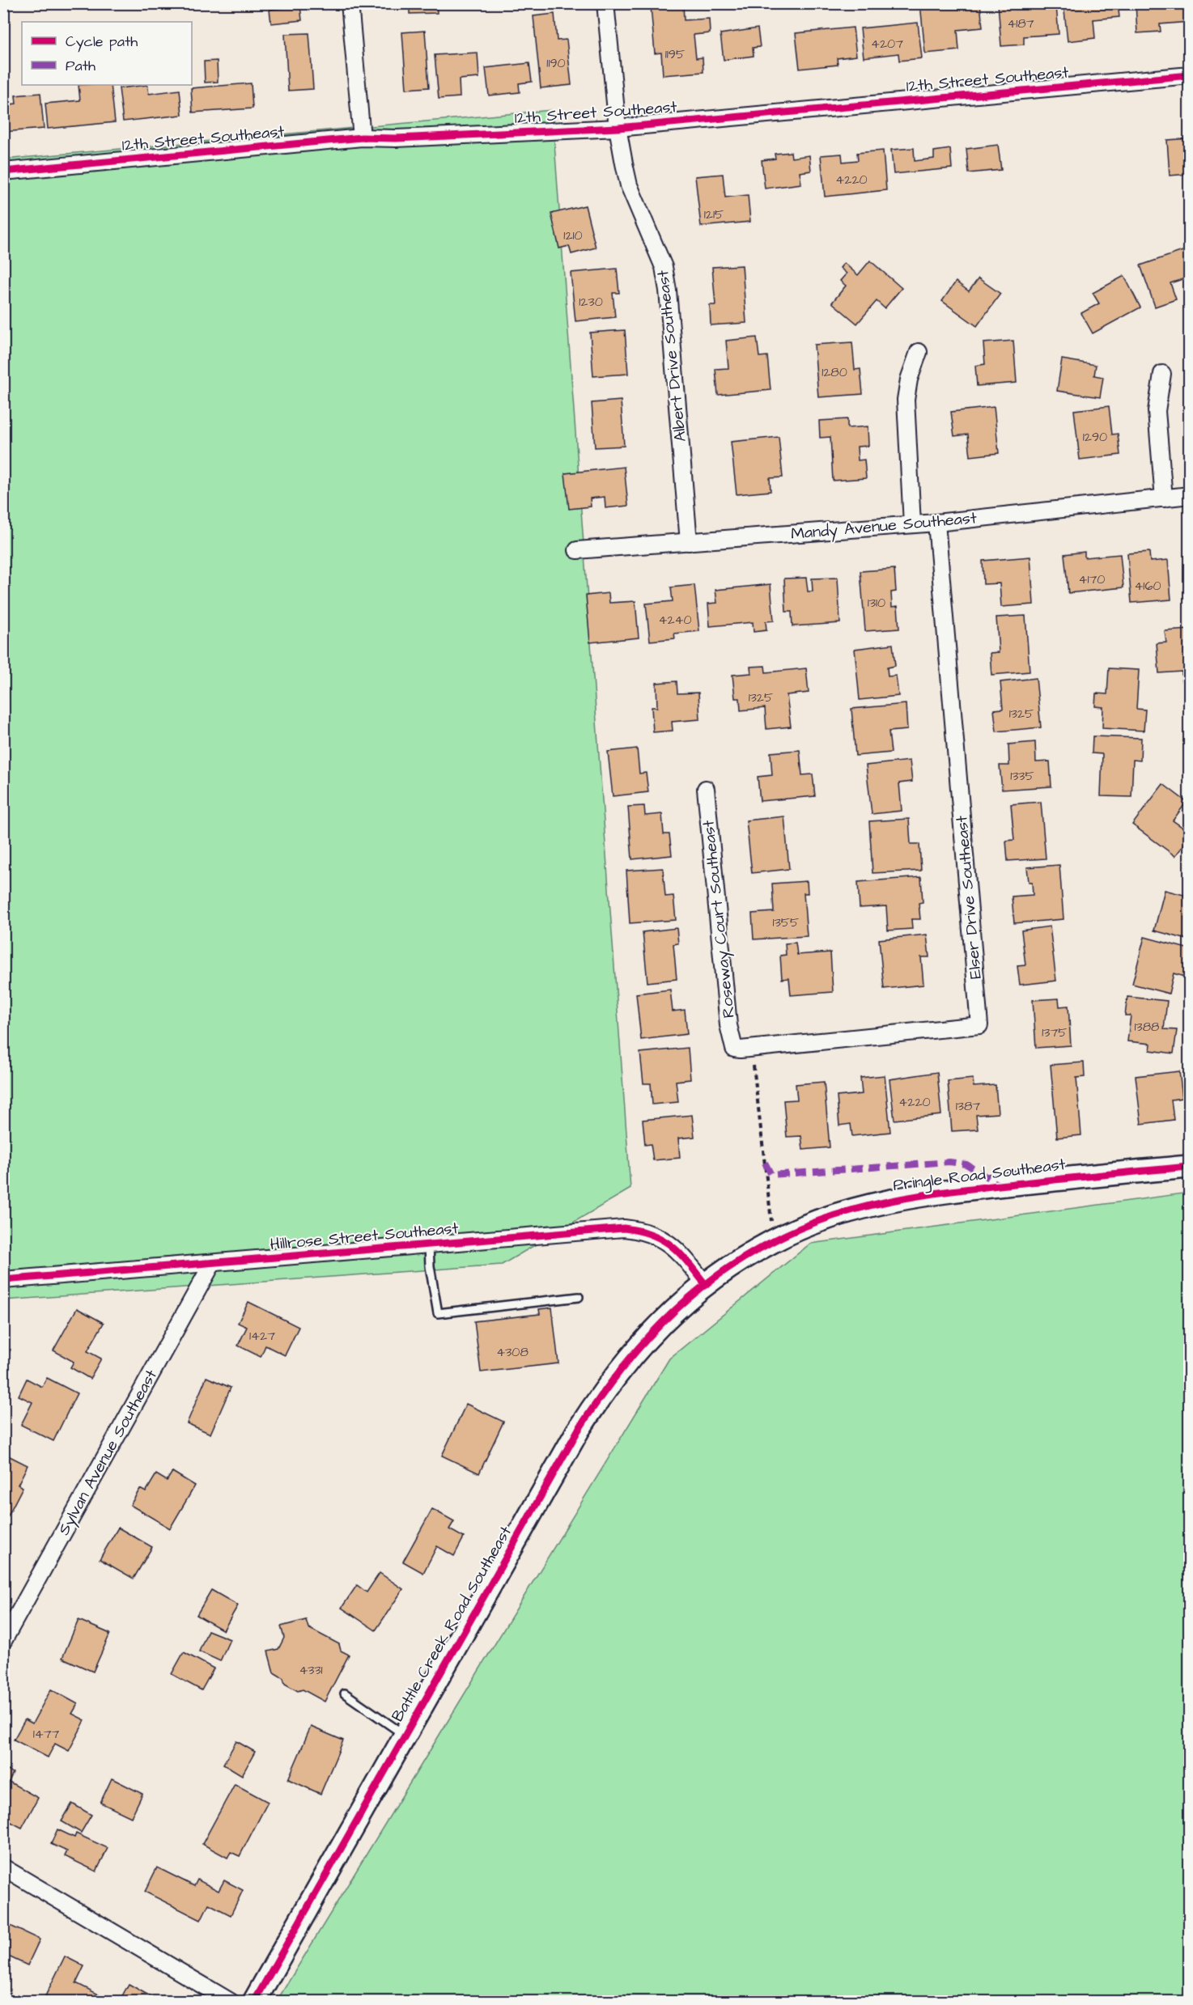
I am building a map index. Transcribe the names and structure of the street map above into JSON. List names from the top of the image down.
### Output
{
  "streets": {
    "main road": ["Pringle Road Southeast", "Battle Creek Road Southeast"],
    "street": [
      "12th Street Southeast",
      "Albert Drive Southeast",
      "Mandy Avenue Southeast",
      "Elser Drive Southeast",
      "Roseway Court Southeast",
      "Hillrose Street Southeast",
      "Sylvan Avenue Southeast"
    ]
  },
  "crossings": [
    ["12th Street Southeast", "Albert Drive Southeast"],
    ["Albert Drive Southeast", "Mandy Avenue Southeast"],
    ["Mandy Avenue Southeast", "Elser Drive Southeast"],
    ["Elser Drive Southeast", "Roseway Court Southeast"],
    ["Pringle Road Southeast", "Hillrose Street Southeast"],
    ["Pringle Road Southeast", "Battle Creek Road Southeast"],
    ["Hillrose Street Southeast", "Sylvan Avenue Southeast"],
    ["Hillrose Street Southeast", "Battle Creek Road Southeast"]
  ],
  "house_numbers": [
    "4187",
    "4207",
    "1195",
    "1190",
    "4220",
    "1215",
    "1210",
    "1230",
    "1280",
    "1290",
    "4170",
    "4160",
    "1310",
    "4240",
    "1325",
    "1325",
    "1335",
    "1355",
    "1388",
    "1375",
    "4220",
    "1387",
    "1427",
    "4308",
    "4331",
    "1477"
  ],
  "legend": ["Cycle path", "Path"]
}
